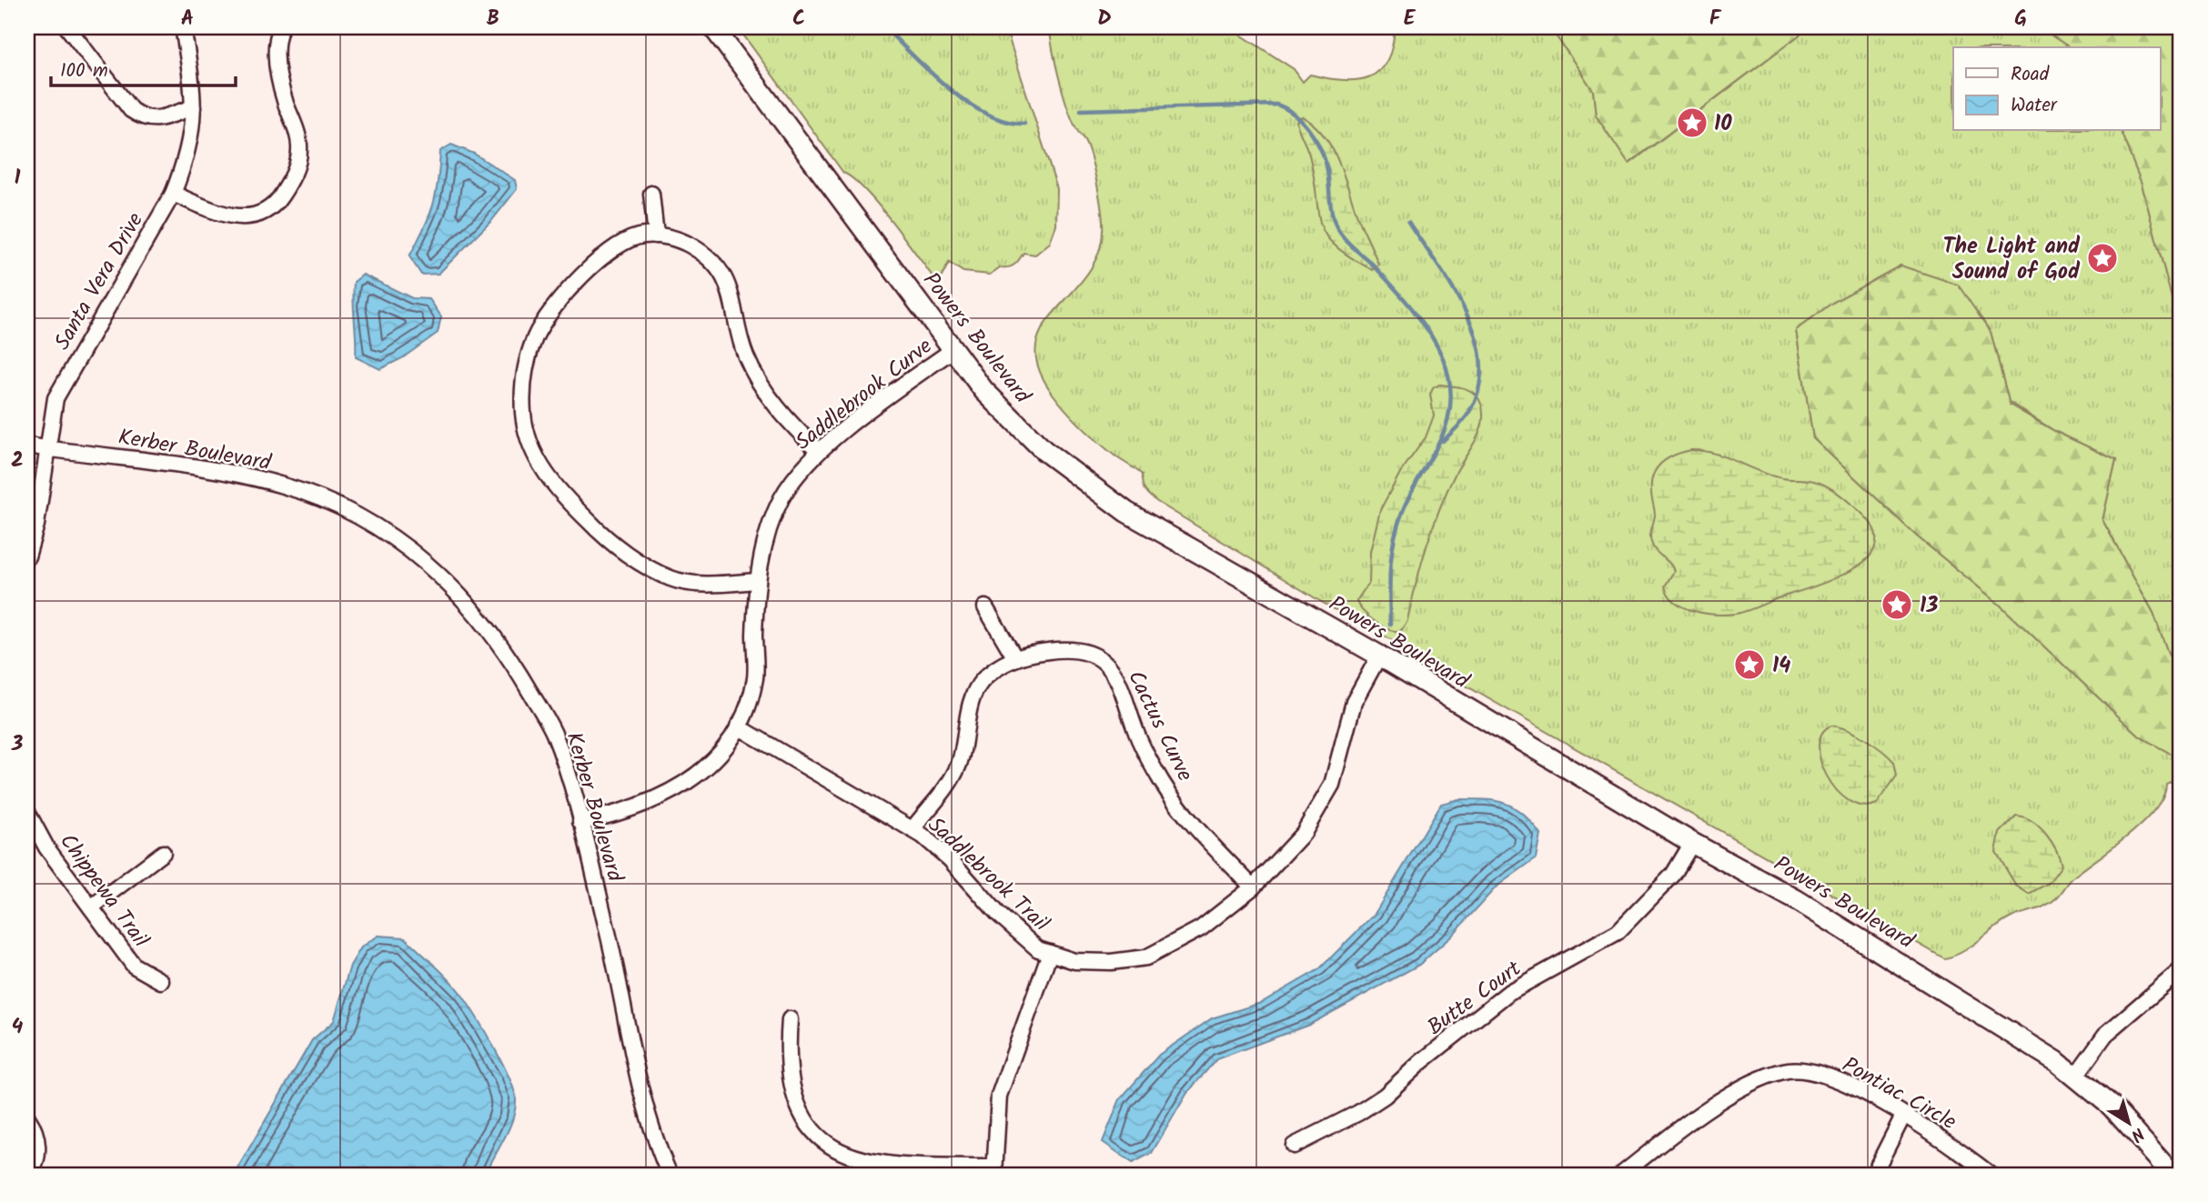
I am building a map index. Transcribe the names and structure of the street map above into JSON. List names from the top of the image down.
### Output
{
  "streets": {
    "main road": ["Powers Boulevard"],
    "street": [
      "Santa Vera Drive",
      "Saddlebrook Curve",
      "Kerber Boulevard",
      "Cactus Curve",
      "Saddlebrook Trail",
      "Chippewa Trail",
      "Butte Court",
      "Pontiac Circle"
    ]
  },
  "crossings": [
    ["Santa Vera Drive", "Kerber Boulevard"],
    ["Powers Boulevard", "Saddlebrook Curve"],
    ["Powers Boulevard", "Saddlebrook Trail"],
    ["Powers Boulevard", "Butte Court"],
    ["Saddlebrook Curve", "Kerber Boulevard"],
    ["Saddlebrook Curve", "Saddlebrook Trail"],
    ["Cactus Curve", "Saddlebrook Trail"]
  ],
  "places": {
    "place": [
      "10",
      "The Light and Sound of God",
      "13",
      "14"
    ]
  },
  "legend": ["Road", "Water"],
  "scale_bar": "100 m",
  "north": "bottom right",
  "grid": {
    "columns": [
      "A",
      "B",
      "C",
      "D",
      "E",
      "F",
      "G"
    ],
    "rows": [
      "1",
      "2",
      "3",
      "4"
    ]
  }
}
